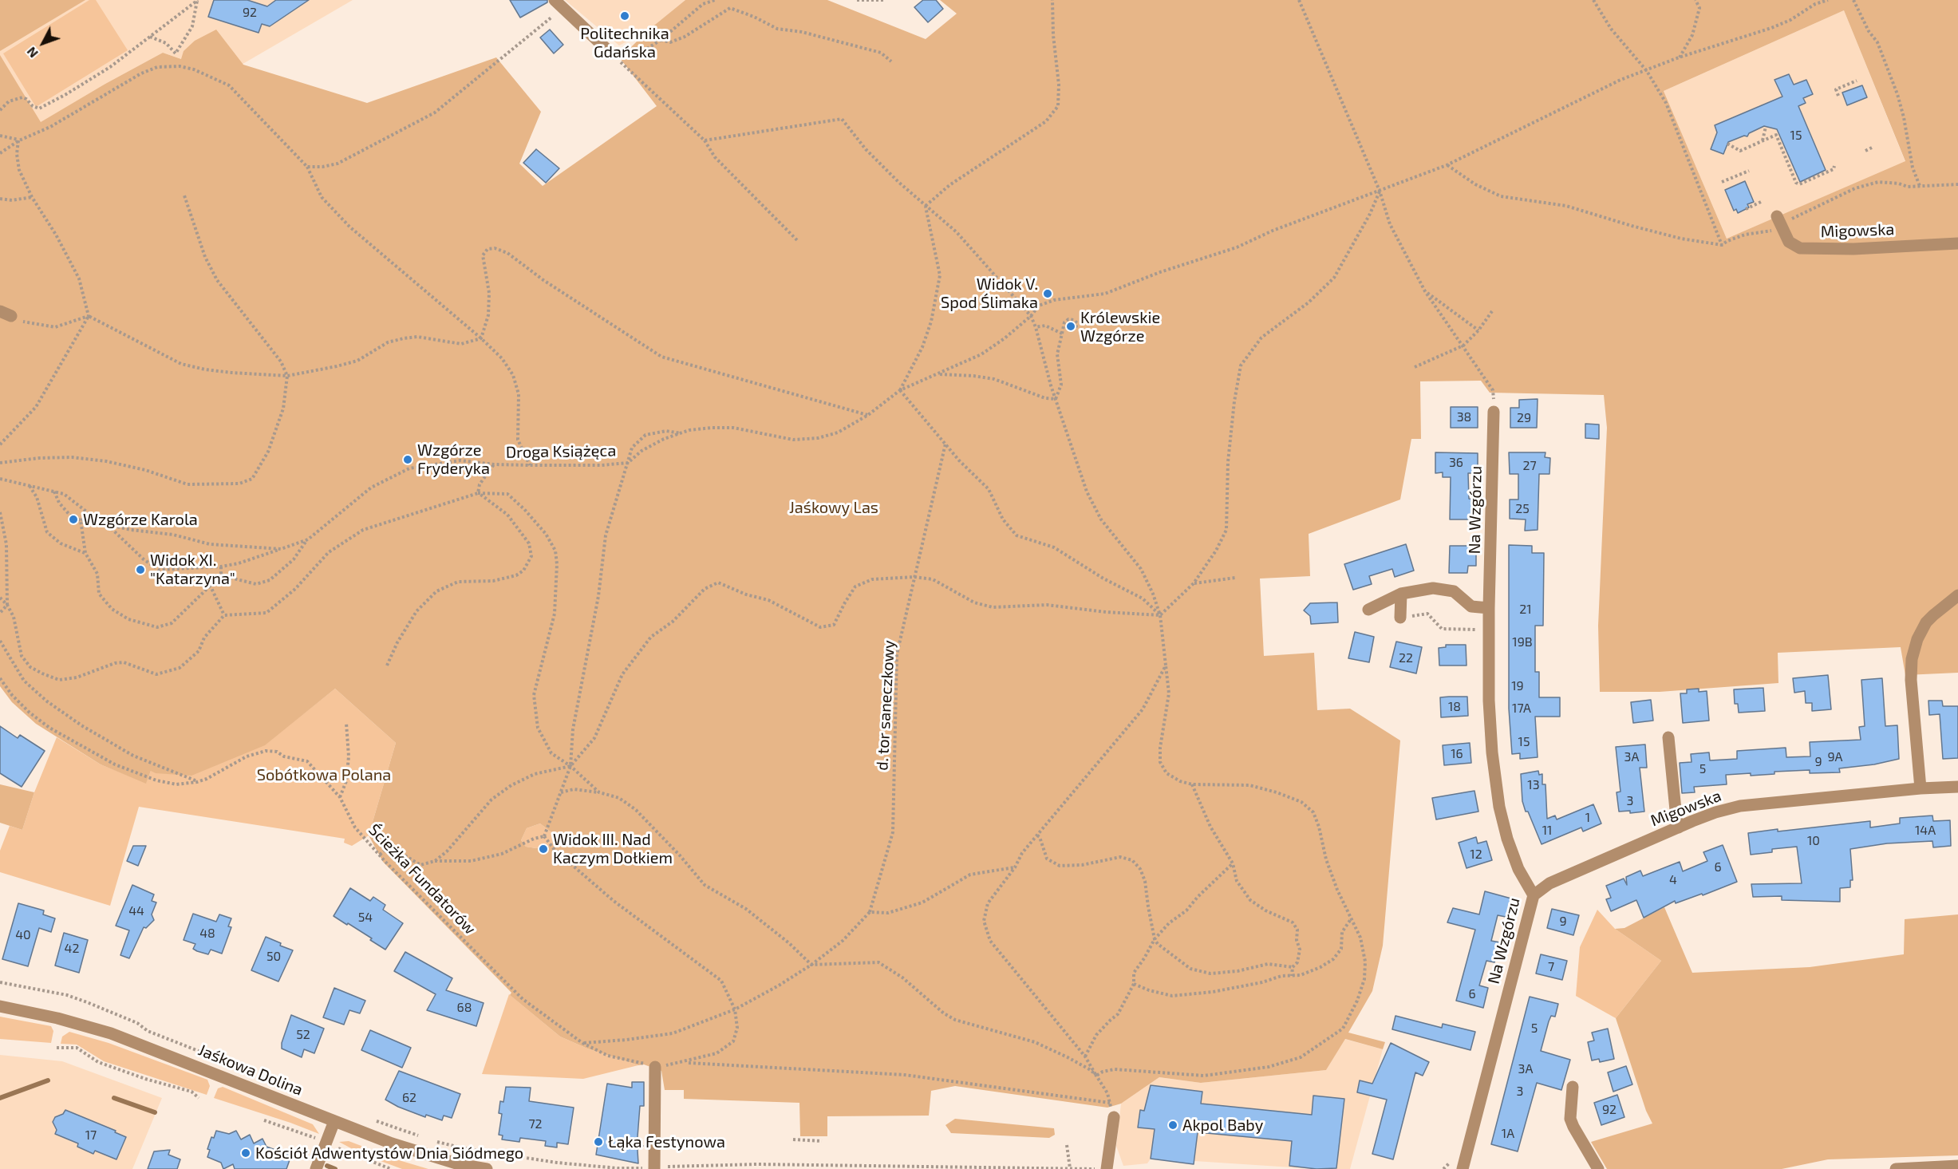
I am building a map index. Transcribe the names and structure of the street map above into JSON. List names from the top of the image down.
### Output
{
  "streets": {
    "street": ["Migowska", "Na Wzgórzu", "Jaśkowa Dolina"],
    "path": ["Droga Książęca", "d. tor saneczkowy", "Ścieżka Fundatorów"]
  },
  "crossings": [
    ["Migowska", "Na Wzgórzu"]
  ],
  "parks": ["Jaśkowy Las", "Sobótkowa Polana"],
  "places": [
    "Politechnika Gdańska",
    "Widok V. Spod Ślimaka",
    "Królewskie Wzgórze",
    "Wzgórze Fryderyka",
    "Wzgórze Karola",
    "Widok XI. \"Katarzyna\"",
    "Widok III. Nad Kaczym Dołkiem",
    "Akpol Baby",
    "Łąka Festynowa",
    "Kościół Adwentystów Dnia Siódmego"
  ],
  "house_numbers": [
    "92",
    "15",
    "38",
    "29",
    "36",
    "27",
    "25",
    "21",
    "19B",
    "22",
    "19",
    "18",
    "17A",
    "15",
    "16",
    "3A",
    "9A",
    "9",
    "5",
    "13",
    "3",
    "1",
    "11",
    "14A",
    "10",
    "12",
    "6",
    "4",
    "44",
    "54",
    "9",
    "48",
    "40",
    "42",
    "50",
    "7",
    "6",
    "68",
    "5",
    "52",
    "3A",
    "3",
    "62",
    "92",
    "72",
    "1A",
    "17"
  ],
  "north": "bottom left"
}
